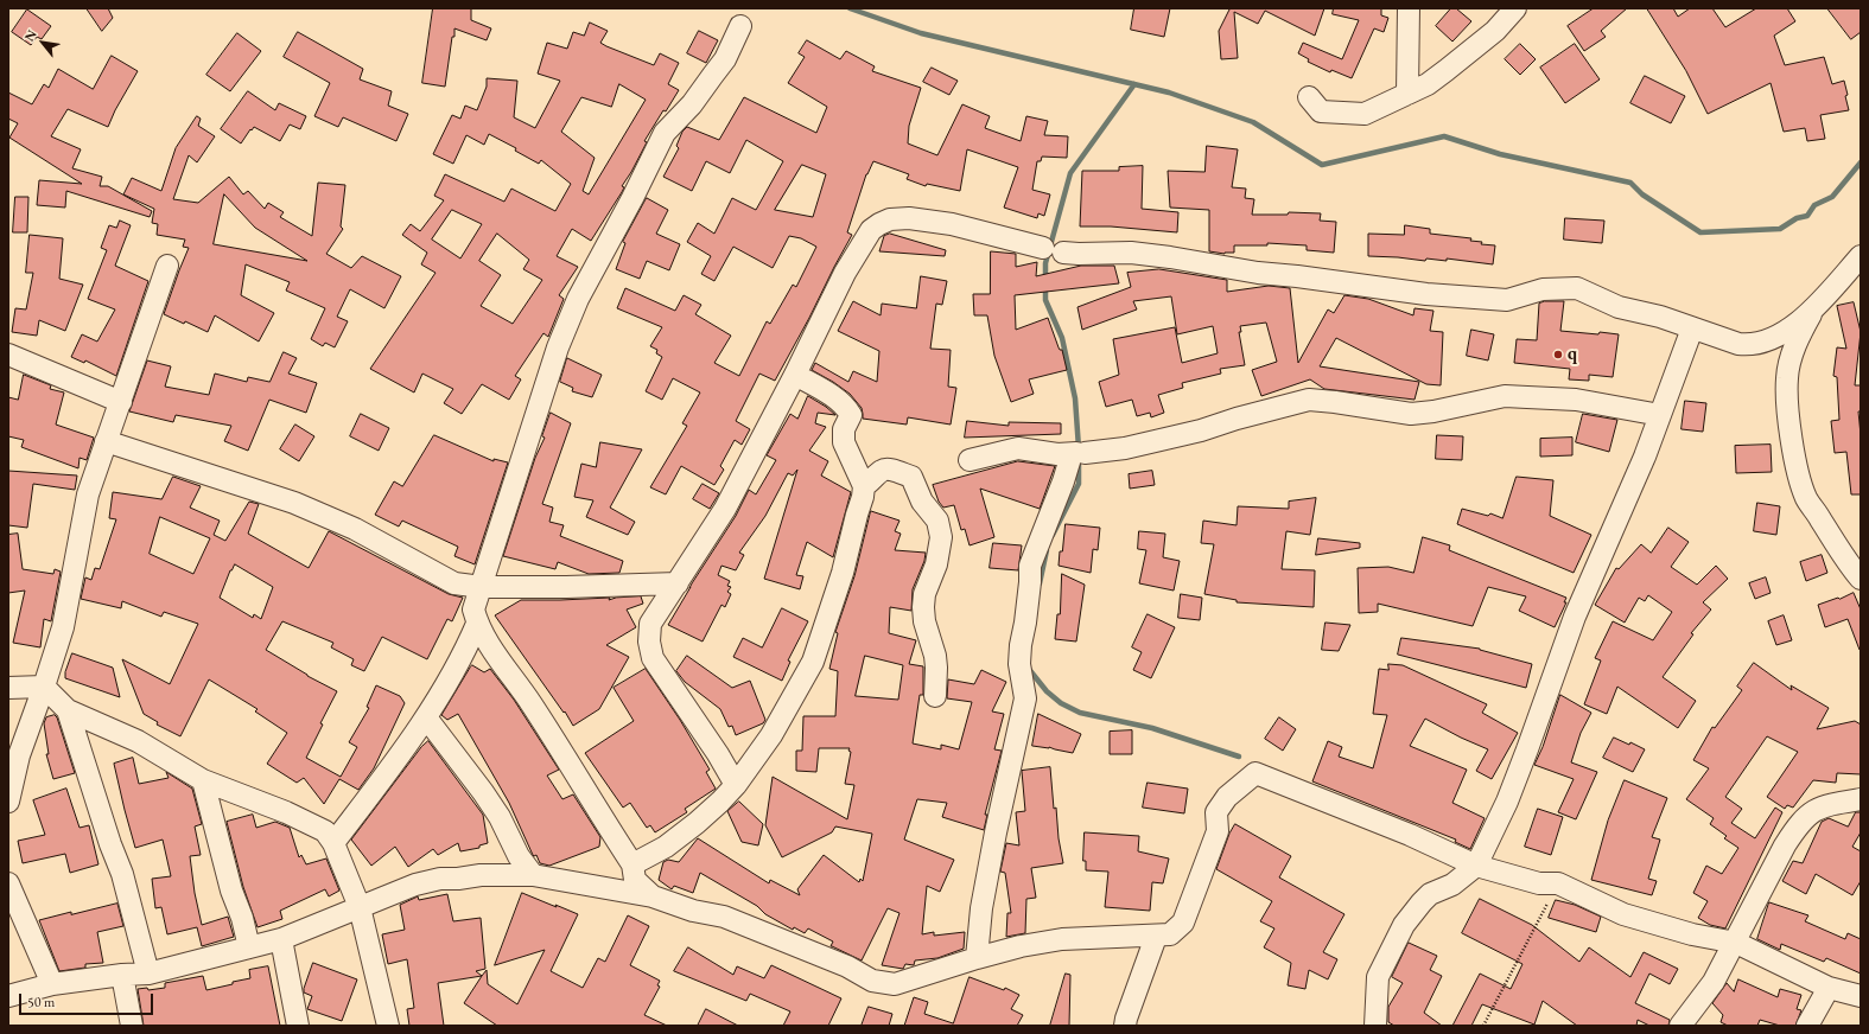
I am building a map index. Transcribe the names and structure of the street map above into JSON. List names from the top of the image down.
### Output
{
  "places": ["q"],
  "scale_bar": "50 m",
  "north": "top left"
}
